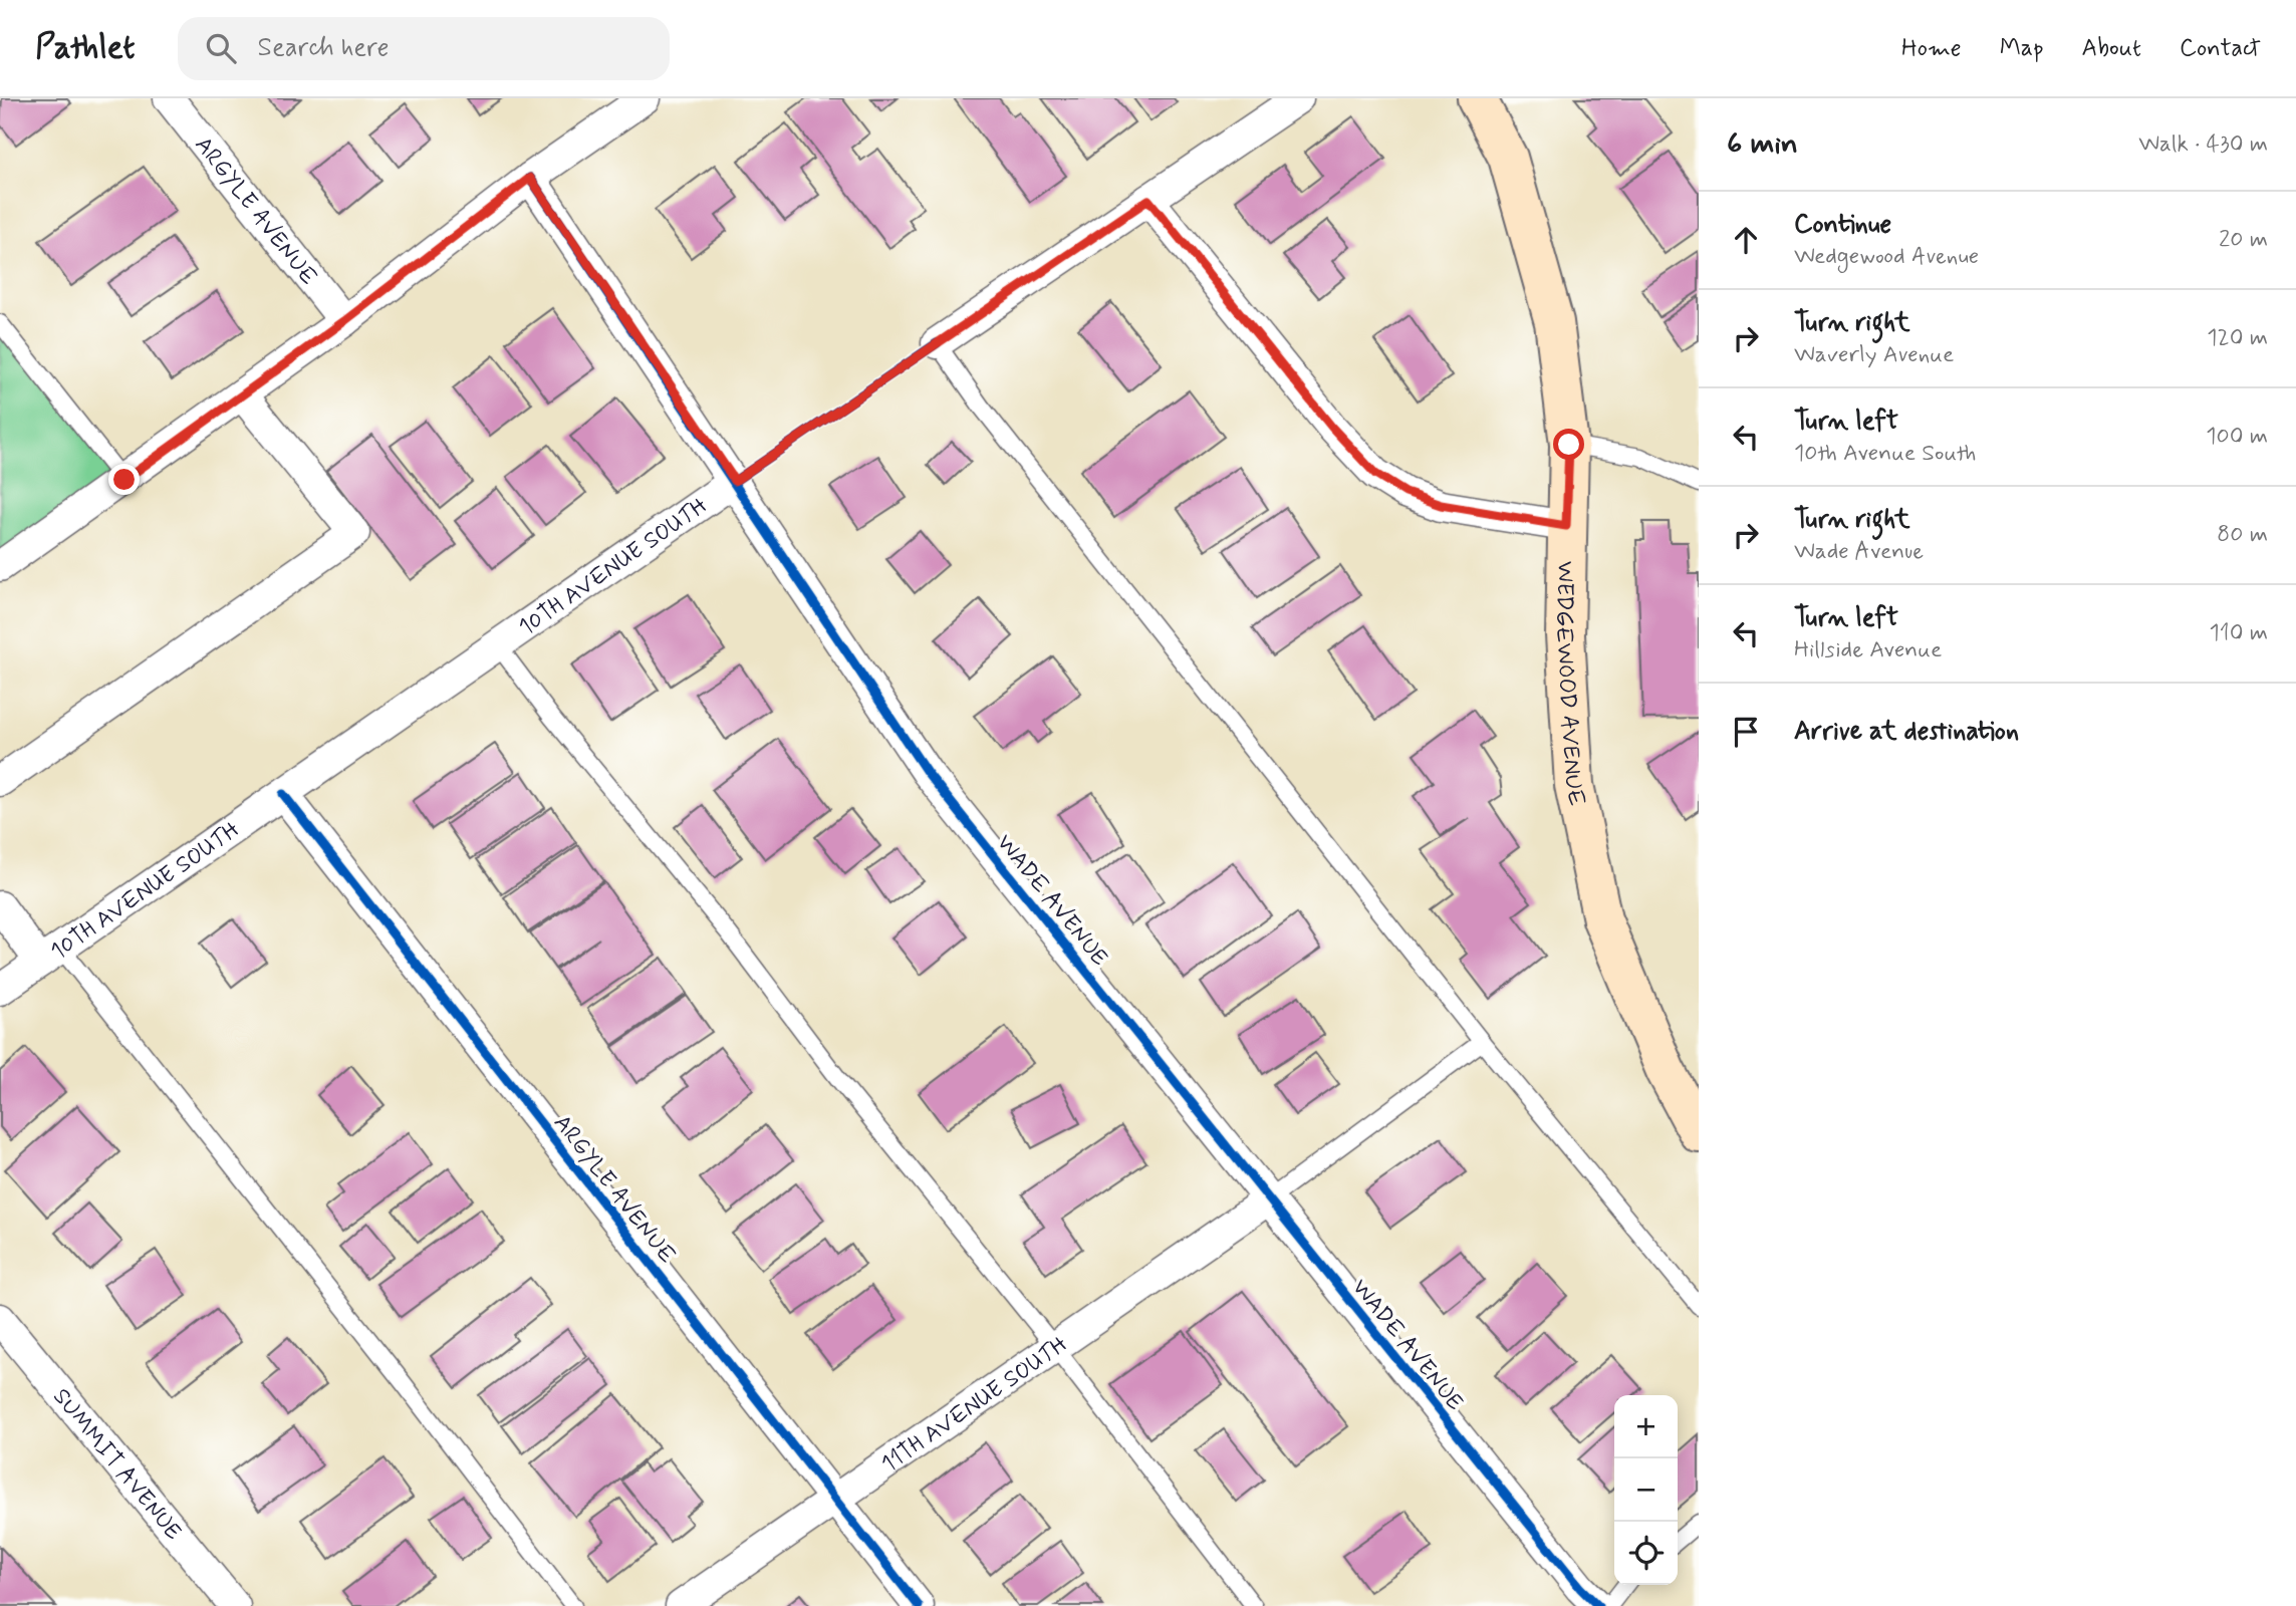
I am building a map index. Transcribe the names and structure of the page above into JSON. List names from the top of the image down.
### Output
{
  "streets": {
    "main road": ["WEDGEWOOD AVENUE"],
    "street": [
      "ARGYLE AVENUE",
      "10TH AVENUE SOUTH",
      "WADE AVENUE",
      "11TH AVENUE SOUTH",
      "SUMMIT AVENUE"
    ]
  },
  "crossings": [
    ["ARGYLE AVENUE", "10TH AVENUE SOUTH"],
    ["ARGYLE AVENUE", "11TH AVENUE SOUTH"],
    ["10TH AVENUE SOUTH", "WADE AVENUE"],
    ["WADE AVENUE", "11TH AVENUE SOUTH"]
  ],
  "page": {
    "header": "Pathlet",
    "search": "Search here",
    "nav": [
      "Home",
      "Map",
      "About",
      "Contact"
    ],
    "heading": ["6 min", "Walk · 430 m"],
    "list": [
      ["Continue", "Wedgewood Avenue", "20 m"],
      ["Turn right", "Waverly Avenue", "120 m"],
      ["Turn left", "10th Avenue South", "100 m"],
      ["Turn right", "Wade Avenue", "80 m"],
      ["Turn left", "Hillside Avenue", "110 m"],
      "Arrive at destination"
    ],
    "map_buttons": ["+", "−"]
  }
}
